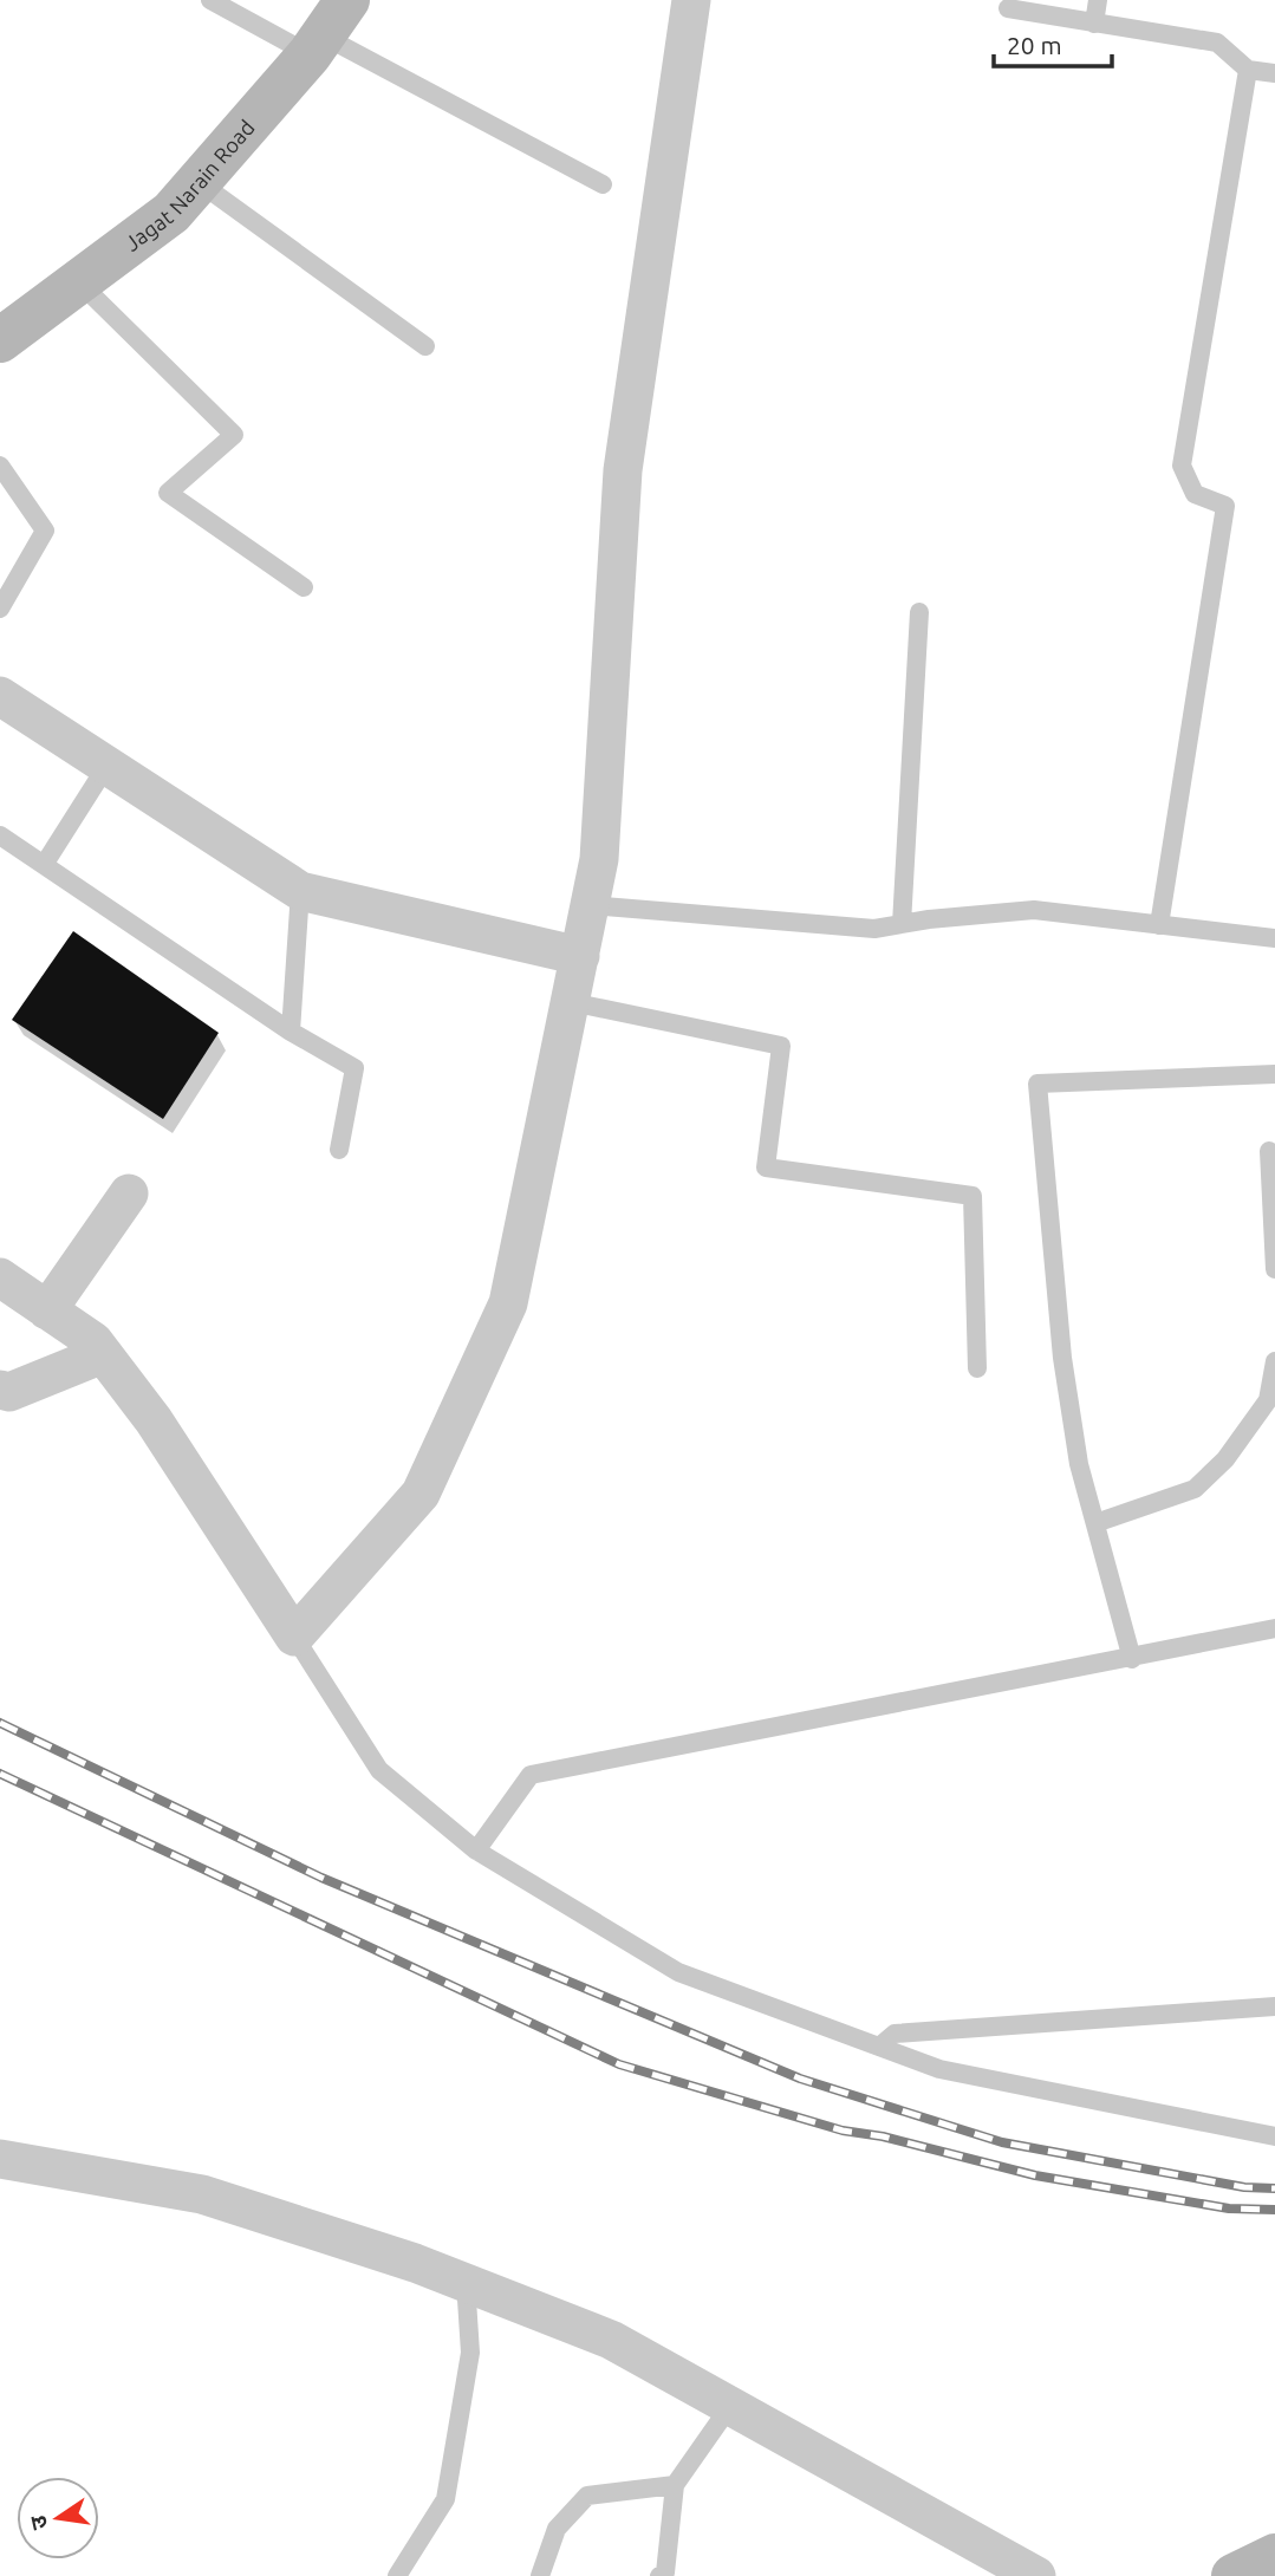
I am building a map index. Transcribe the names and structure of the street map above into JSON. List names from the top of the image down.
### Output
{
  "streets": {
    "street": ["Jagat Narain Road"]
  },
  "scale_bar": "20 m",
  "north": "left"
}
